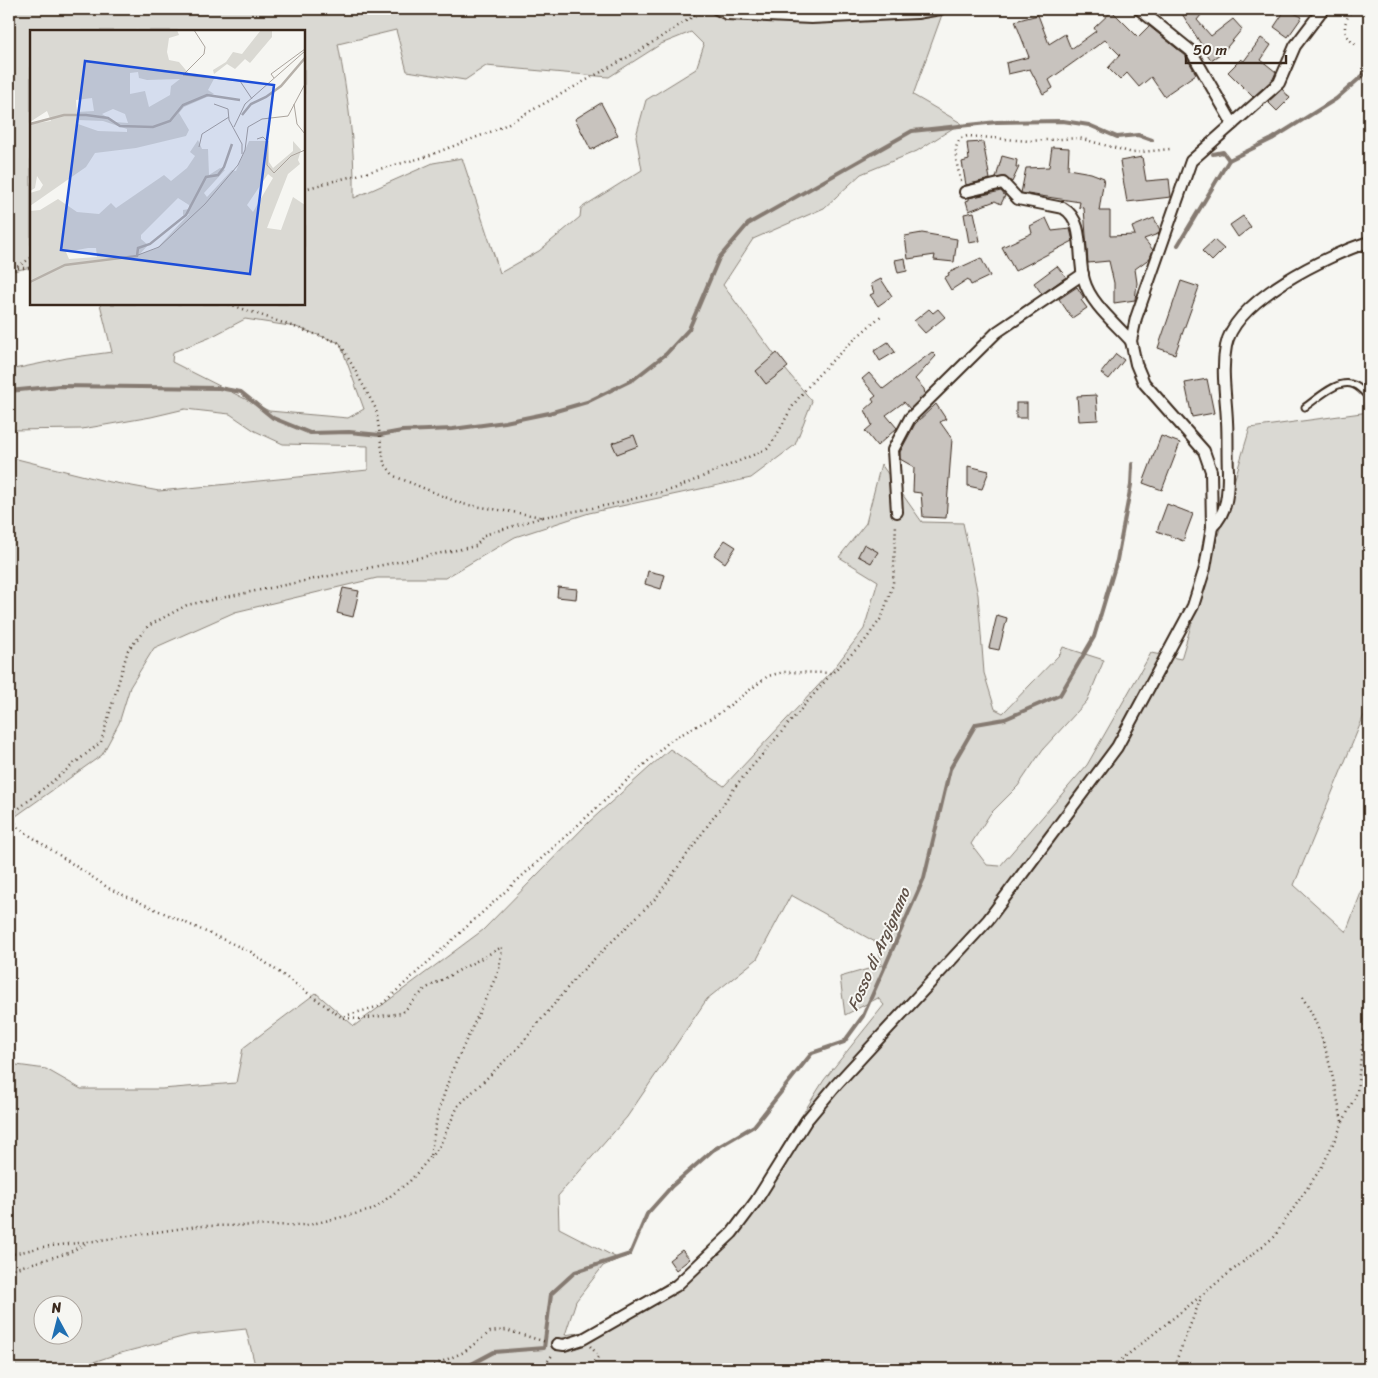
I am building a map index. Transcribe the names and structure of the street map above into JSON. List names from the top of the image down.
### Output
{
  "water": ["Fosso di Argignano"],
  "scale_bar": "50 m",
  "north": "top"
}
